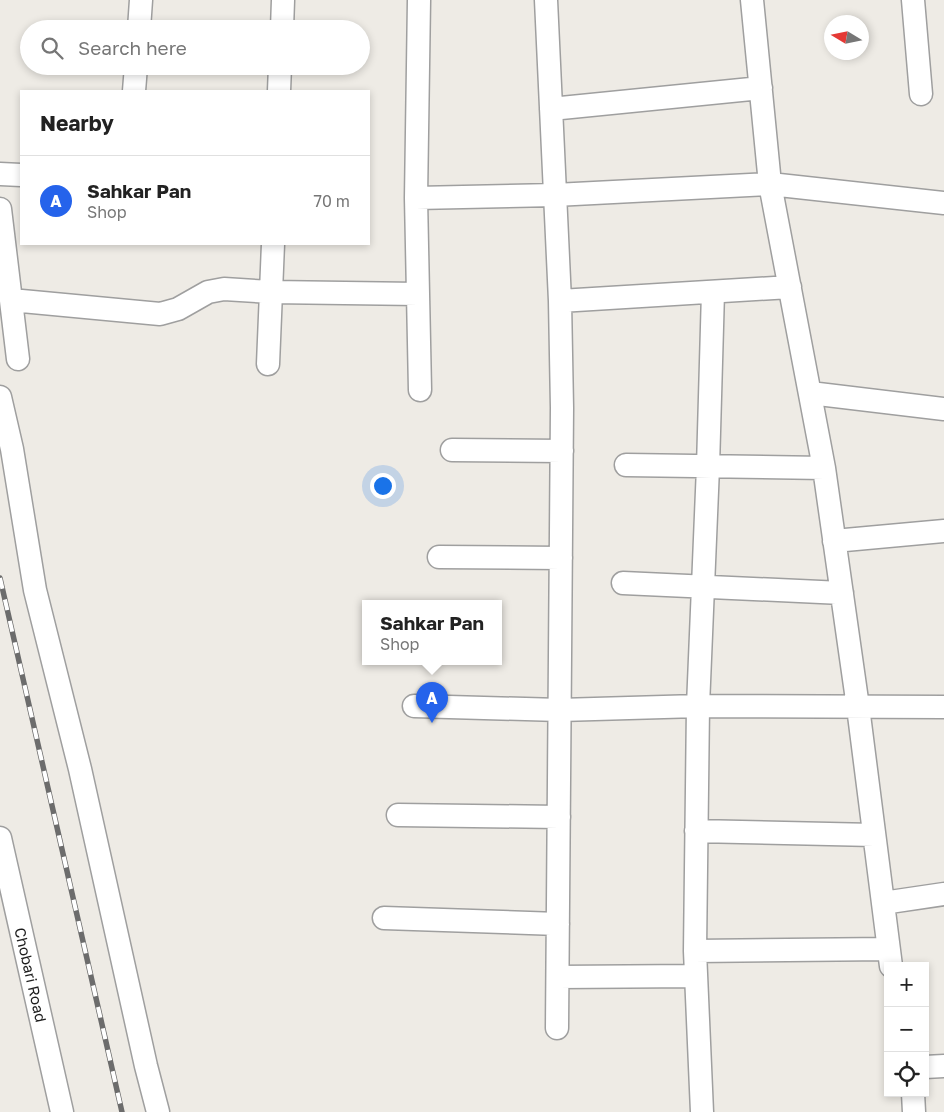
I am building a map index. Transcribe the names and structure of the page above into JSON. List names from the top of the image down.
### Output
{
  "streets": {
    "street": ["Chobari Road"]
  },
  "north": "left",
  "page": {
    "search": "Search here",
    "heading": "Nearby",
    "list": [
      {
        "mark": "A",
        "name": "Sahkar Pan",
        "note": "Shop",
        "value": "70 m"
      }
    ],
    "popup": ["Sahkar Pan", "Shop"],
    "pins": "A",
    "map_buttons": ["+", "−"]
  }
}
